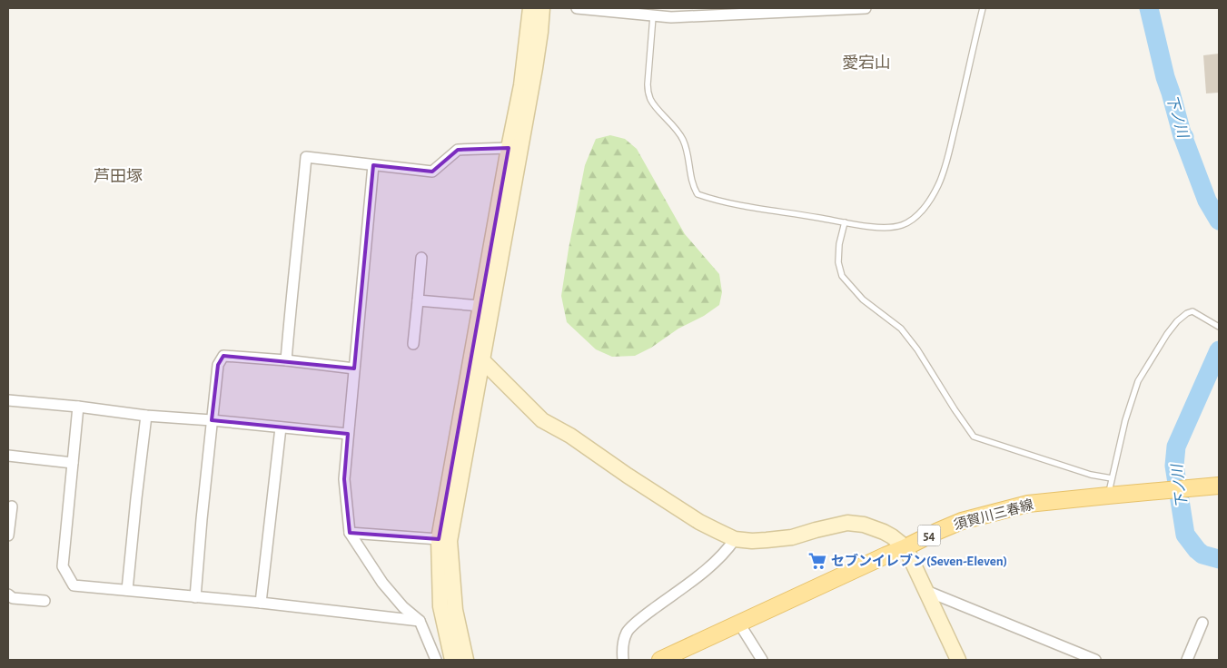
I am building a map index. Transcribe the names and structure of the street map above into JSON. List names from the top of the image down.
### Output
{
  "streets": {
    "main road": ["須賀川三春線", "54"]
  },
  "districts": ["愛宕山", "芦田塚"],
  "water": ["下ノ川"],
  "places": {
    "supermarket": ["セブンイレブン(Seven-Eleven)"]
  }
}
